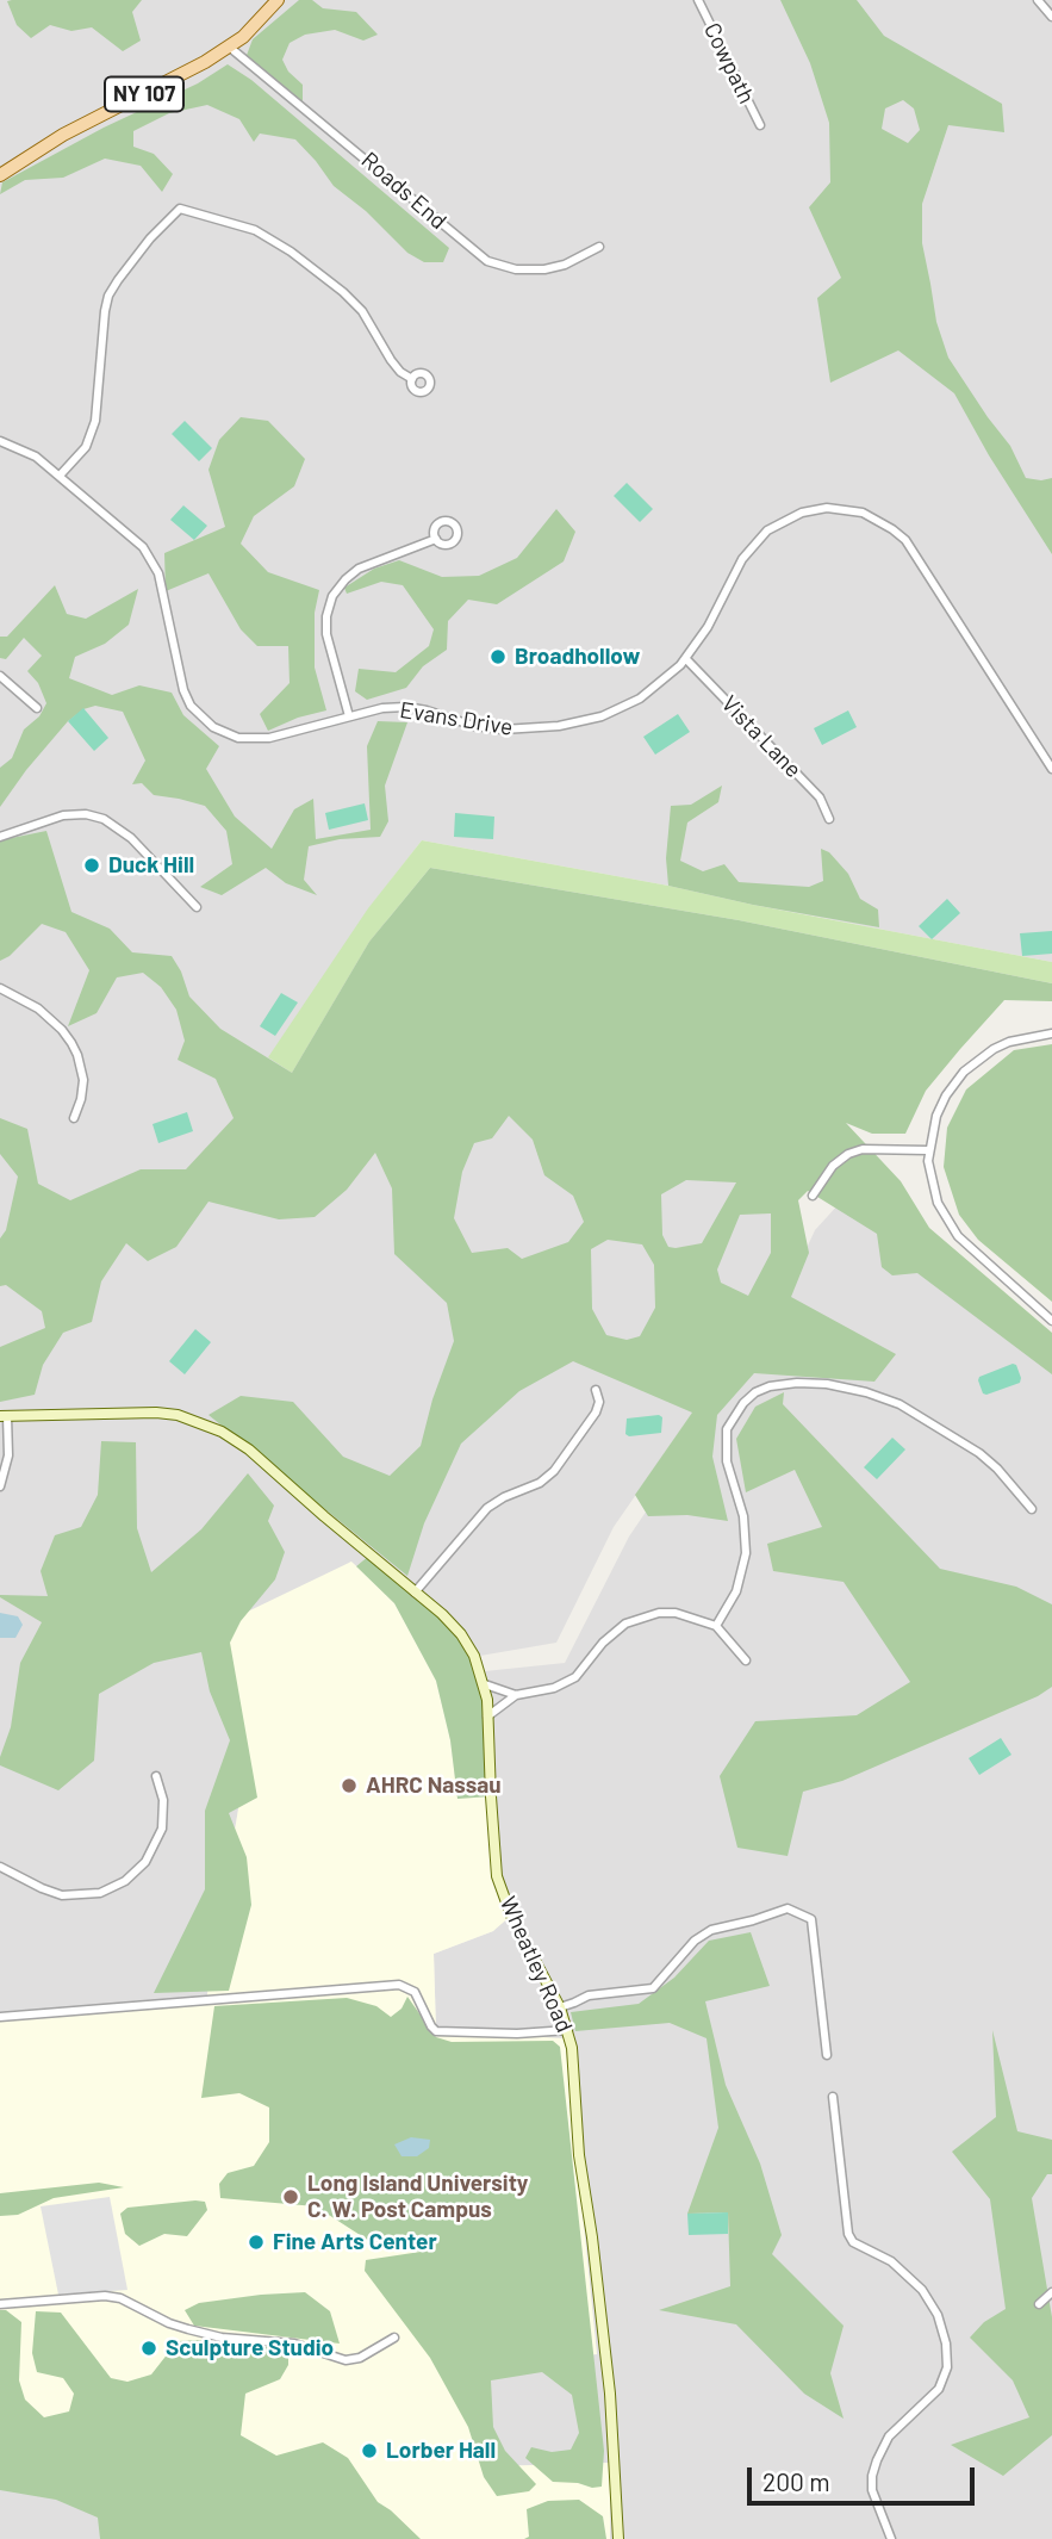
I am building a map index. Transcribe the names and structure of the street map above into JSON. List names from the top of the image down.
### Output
{
  "streets": {
    "main road": ["NY 107", "Wheatley Road"],
    "street": [
      "Cowpath",
      "Roads End",
      "Evans Drive",
      "Vista Lane"
    ]
  },
  "crossings": [
    ["NY 107", "Roads End"],
    ["Evans Drive", "Vista Lane"]
  ],
  "places": [
    "Broadhollow",
    "Duck Hill",
    "AHRC Nassau",
    "Long Island University C. W. Post Campus",
    "Fine Arts Center",
    "Sculpture Studio",
    "Lorber Hall"
  ],
  "scale_bar": "200 m"
}
